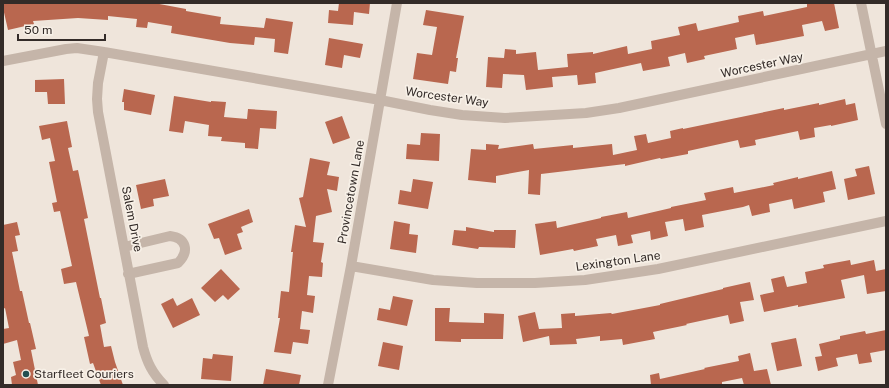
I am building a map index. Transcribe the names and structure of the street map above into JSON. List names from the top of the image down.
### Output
{
  "streets": {
    "street": [
      "Worcester Way",
      "Provincetown Lane",
      "Salem Drive",
      "Lexington Lane"
    ]
  },
  "crossings": [
    ["Worcester Way", "Provincetown Lane"],
    ["Worcester Way", "Salem Drive"],
    ["Provincetown Lane", "Lexington Lane"]
  ],
  "places": ["Starfleet Couriers"],
  "scale_bar": "50 m"
}
